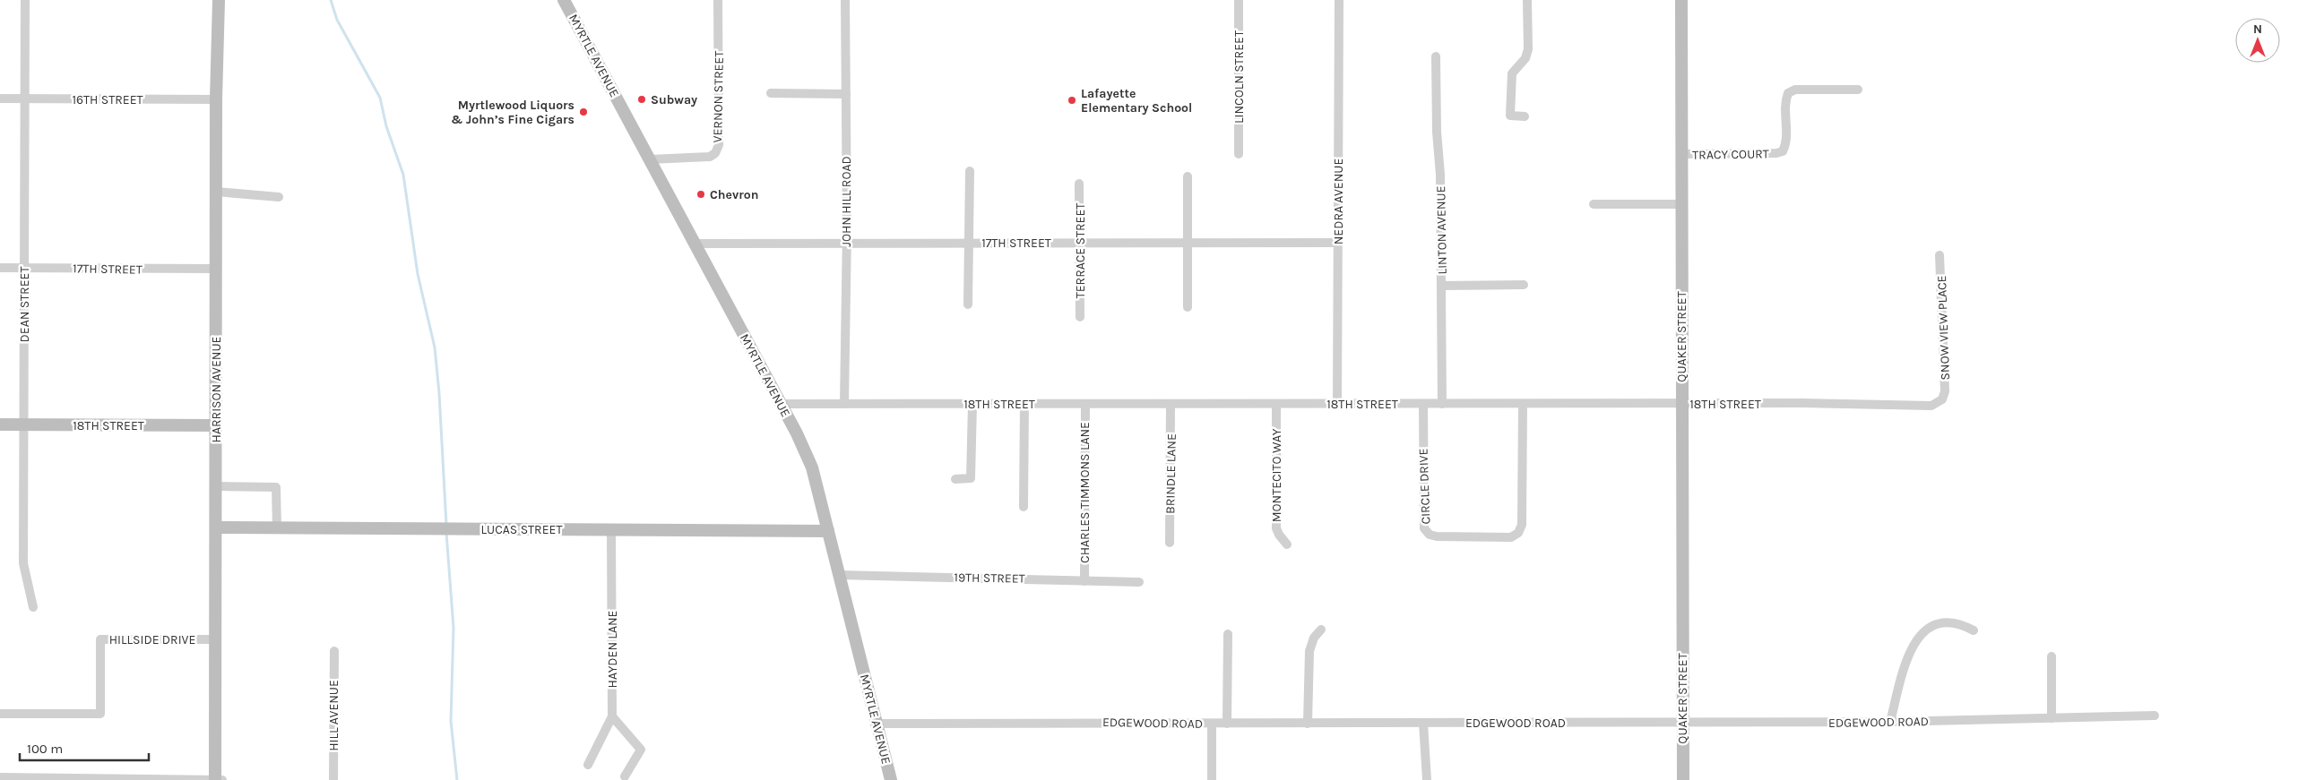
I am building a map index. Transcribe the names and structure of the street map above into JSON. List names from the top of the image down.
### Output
{
  "streets": {
    "main road": [
      "MYRTLE AVENUE",
      "QUAKER STREET",
      "HARRISON AVENUE",
      "18TH STREET",
      "LUCAS STREET"
    ],
    "street": [
      "LINCOLN STREET",
      "VERNON STREET",
      "16TH STREET",
      "TRACY COURT",
      "JOHN HILL ROAD",
      "NEDRA AVENUE",
      "LINTON AVENUE",
      "17TH STREET",
      "TERRACE STREET",
      "DEAN STREET",
      "SNOW VIEW PLACE",
      "BRINDLE LANE",
      "MONTECITO WAY",
      "CIRCLE DRIVE",
      "CHARLES TIMMONS LANE",
      "19TH STREET",
      "HILLSIDE DRIVE",
      "HAYDEN LANE",
      "HILL AVENUE",
      "EDGEWOOD ROAD"
    ]
  },
  "crossings": [
    ["MYRTLE AVENUE", "VERNON STREET"],
    ["MYRTLE AVENUE", "17TH STREET"],
    ["MYRTLE AVENUE", "18TH STREET"],
    ["MYRTLE AVENUE", "LUCAS STREET"],
    ["MYRTLE AVENUE", "19TH STREET"],
    ["MYRTLE AVENUE", "EDGEWOOD ROAD"],
    ["16TH STREET", "DEAN STREET"],
    ["16TH STREET", "HARRISON AVENUE"],
    ["TRACY COURT", "QUAKER STREET"],
    ["JOHN HILL ROAD", "17TH STREET"],
    ["JOHN HILL ROAD", "18TH STREET"],
    ["NEDRA AVENUE", "17TH STREET"],
    ["NEDRA AVENUE", "18TH STREET"],
    ["LINTON AVENUE", "18TH STREET"],
    ["17TH STREET", "TERRACE STREET"],
    ["17TH STREET", "DEAN STREET"],
    ["17TH STREET", "HARRISON AVENUE"],
    ["DEAN STREET", "18TH STREET"],
    ["SNOW VIEW PLACE", "18TH STREET"],
    ["QUAKER STREET", "18TH STREET"],
    ["QUAKER STREET", "EDGEWOOD ROAD"],
    ["HARRISON AVENUE", "18TH STREET"],
    ["HARRISON AVENUE", "LUCAS STREET"],
    ["HARRISON AVENUE", "HILLSIDE DRIVE"],
    ["18TH STREET", "BRINDLE LANE"],
    ["18TH STREET", "MONTECITO WAY"],
    ["18TH STREET", "CIRCLE DRIVE"],
    ["18TH STREET", "CHARLES TIMMONS LANE"],
    ["CHARLES TIMMONS LANE", "19TH STREET"],
    ["LUCAS STREET", "HAYDEN LANE"]
  ],
  "places": [
    "Subway",
    "Lafayette Elementary School",
    "Myrtlewood Liquors & John’s Fine Cigars",
    "Chevron"
  ],
  "scale_bar": "100 m",
  "north": "top"
}
